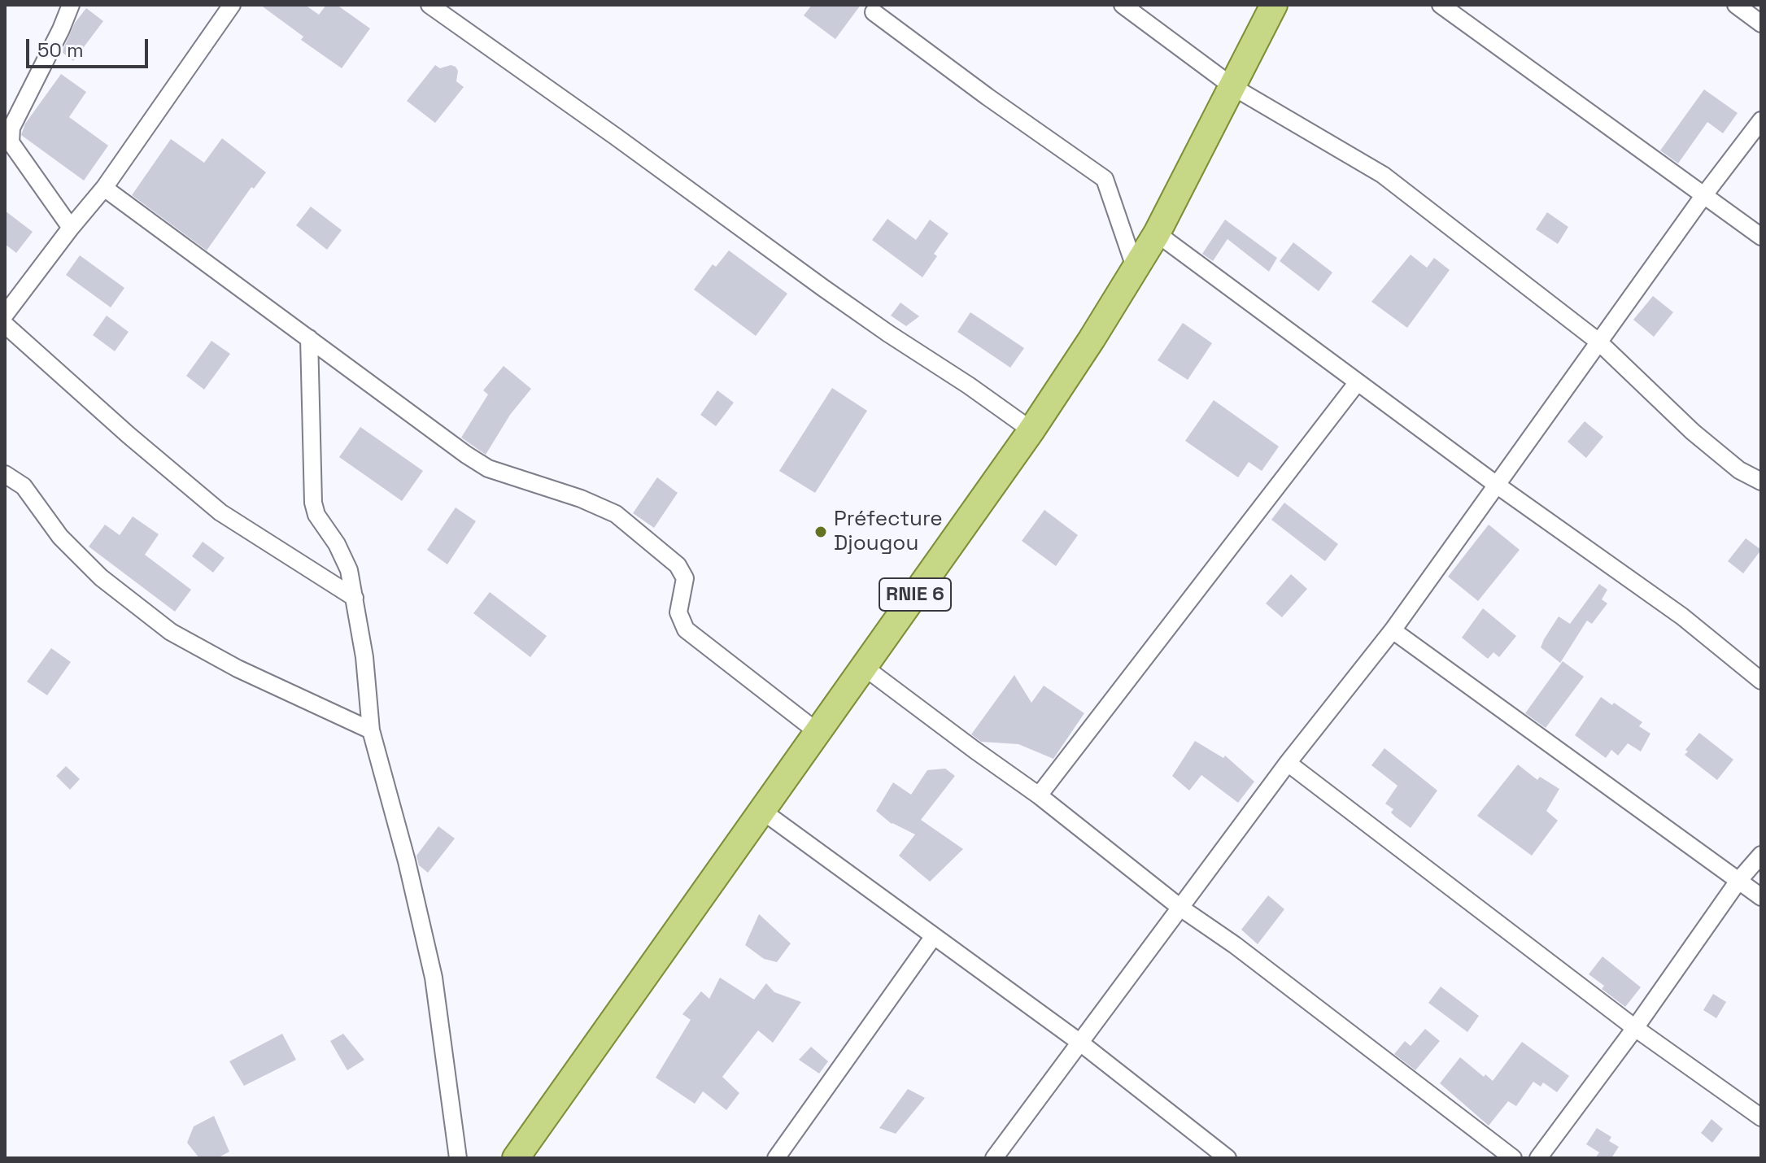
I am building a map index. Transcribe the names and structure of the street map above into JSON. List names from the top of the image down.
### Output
{
  "streets": {
    "main road": ["RNIE 6"]
  },
  "places": ["Préfecture Djougou"],
  "scale_bar": "50 m"
}
